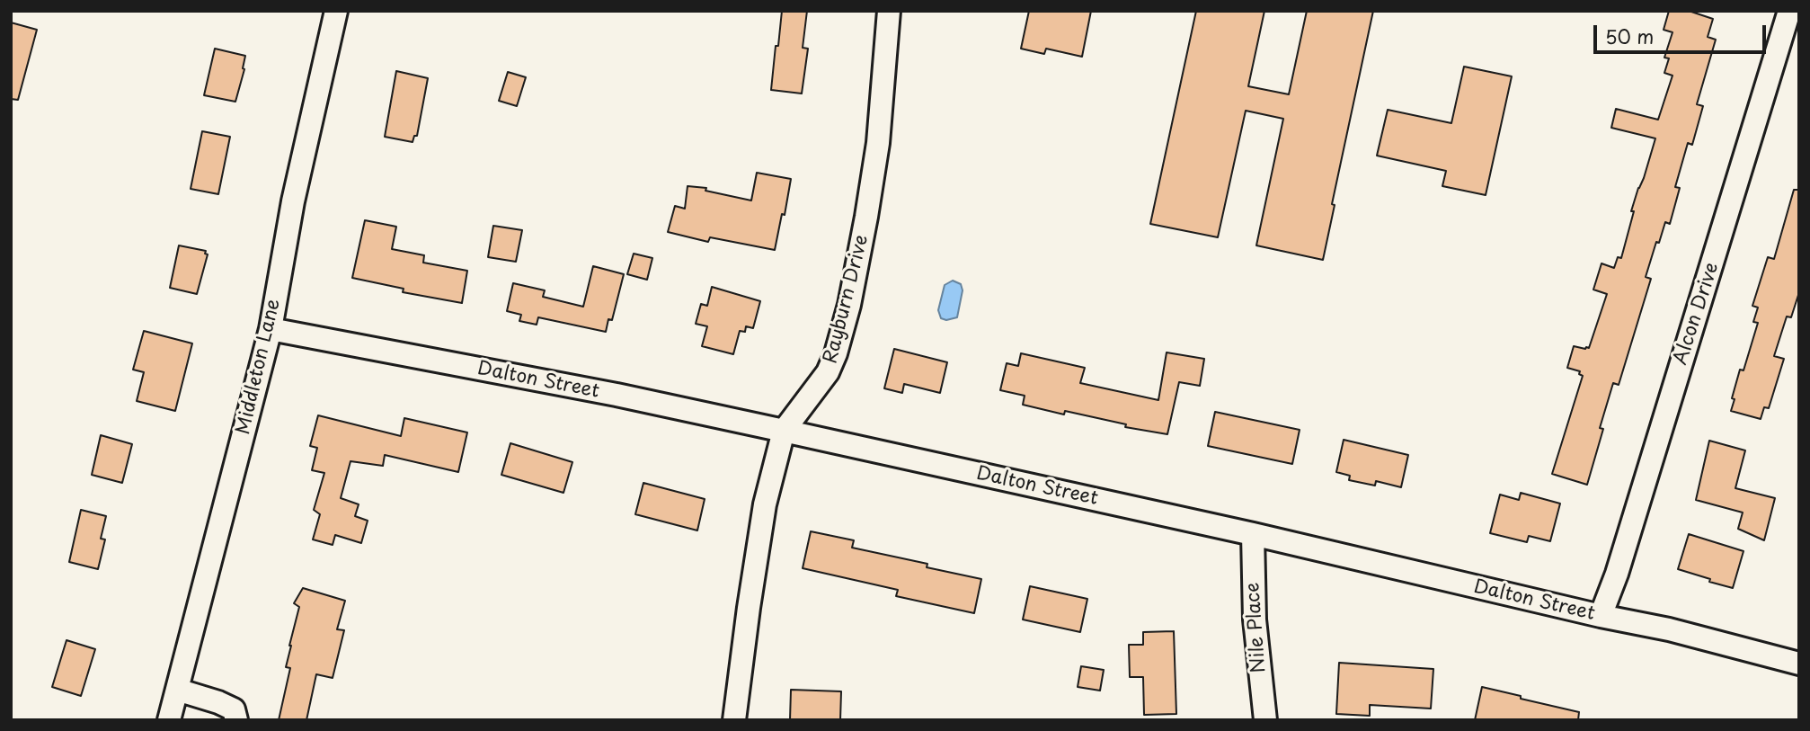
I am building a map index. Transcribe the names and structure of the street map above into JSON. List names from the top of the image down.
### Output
{
  "streets": {
    "street": [
      "Rayburn Drive",
      "Alcon Drive",
      "Middleton Lane",
      "Dalton Street",
      "Nile Place"
    ]
  },
  "crossings": [
    ["Rayburn Drive", "Dalton Street"],
    ["Alcon Drive", "Dalton Street"],
    ["Middleton Lane", "Dalton Street"],
    ["Dalton Street", "Nile Place"]
  ],
  "scale_bar": "50 m"
}
